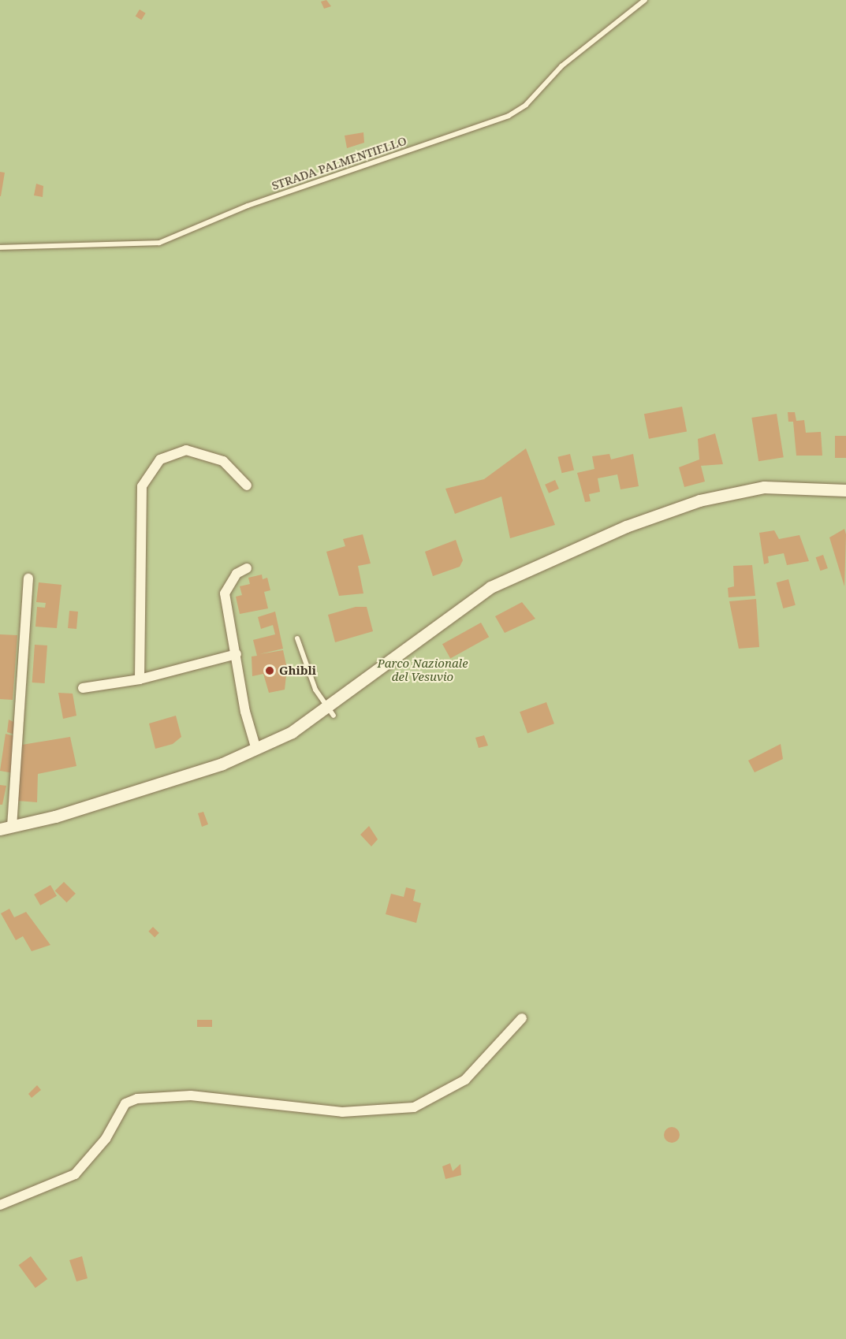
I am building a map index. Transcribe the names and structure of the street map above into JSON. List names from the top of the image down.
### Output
{
  "streets": {
    "lane": ["STRADA PALMENTIELLO"]
  },
  "parks": ["Parco Nazionale del Vesuvio"],
  "places": ["Ghibli"]
}
